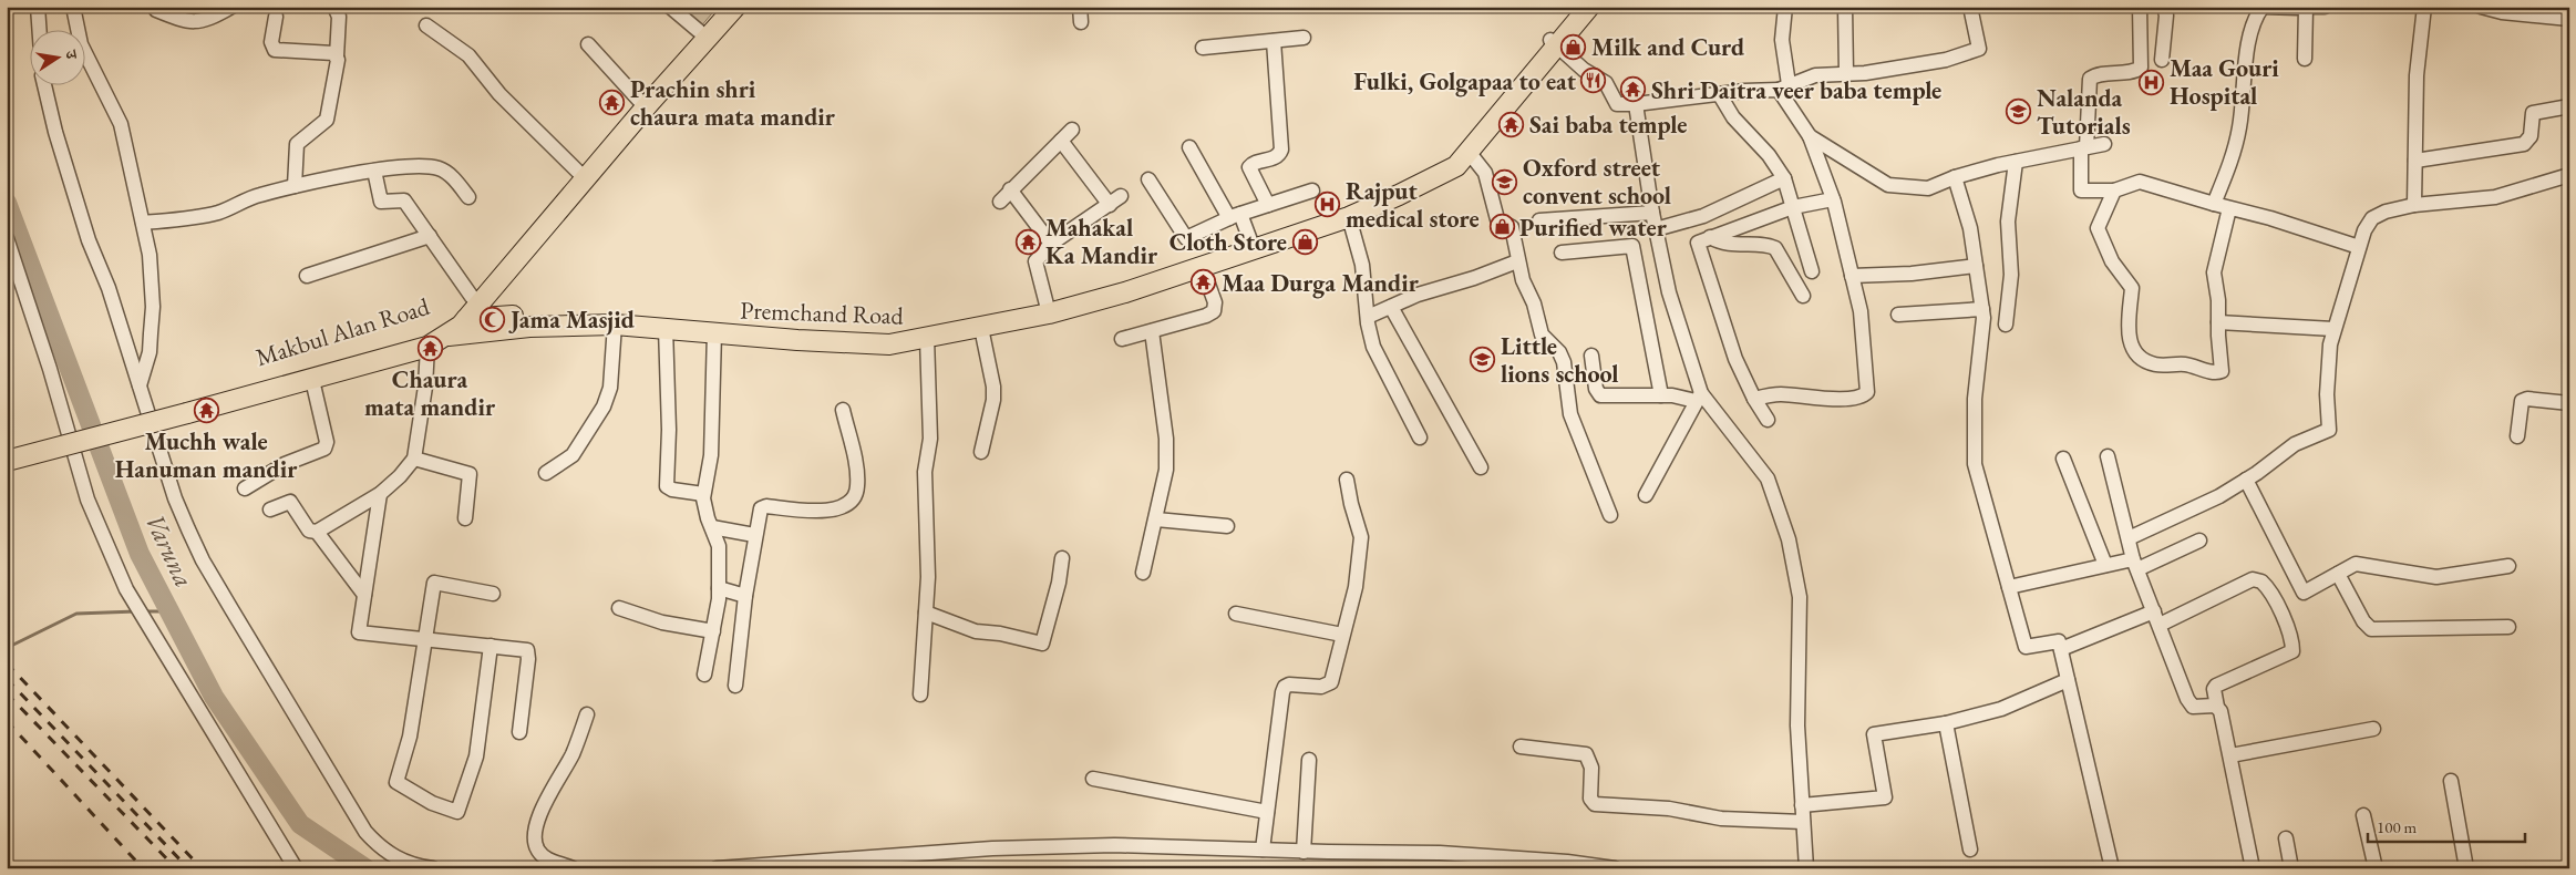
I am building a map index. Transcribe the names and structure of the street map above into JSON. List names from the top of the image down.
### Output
{
  "streets": {
    "highway": ["Premchand Road", "Makbul Alan Road"]
  },
  "crossings": [
    ["Premchand Road", "Makbul Alan Road"]
  ],
  "water": ["Varuna"],
  "places": {
    "shop": ["Milk and Curd", "Purified water", "Cloth Store"],
    "restaurant": ["Fulki, Golgapaa to eat"],
    "hospital": ["Maa Gouri Hospital", "Rajput medical store"],
    "temple": [
      "Shri Daitra veer baba temple",
      "Prachin shri chaura mata mandir",
      "Sai baba temple",
      "Mahakal Ka Mandir",
      "Maa Durga Mandir",
      "Chaura mata mandir",
      "Muchh wale Hanuman mandir"
    ],
    "school or university": ["Nalanda Tutorials", "Oxford street convent school", "Little lions school"],
    "mosque": ["Jama Masjid"]
  },
  "scale_bar": "100 m",
  "north": "right"
}
